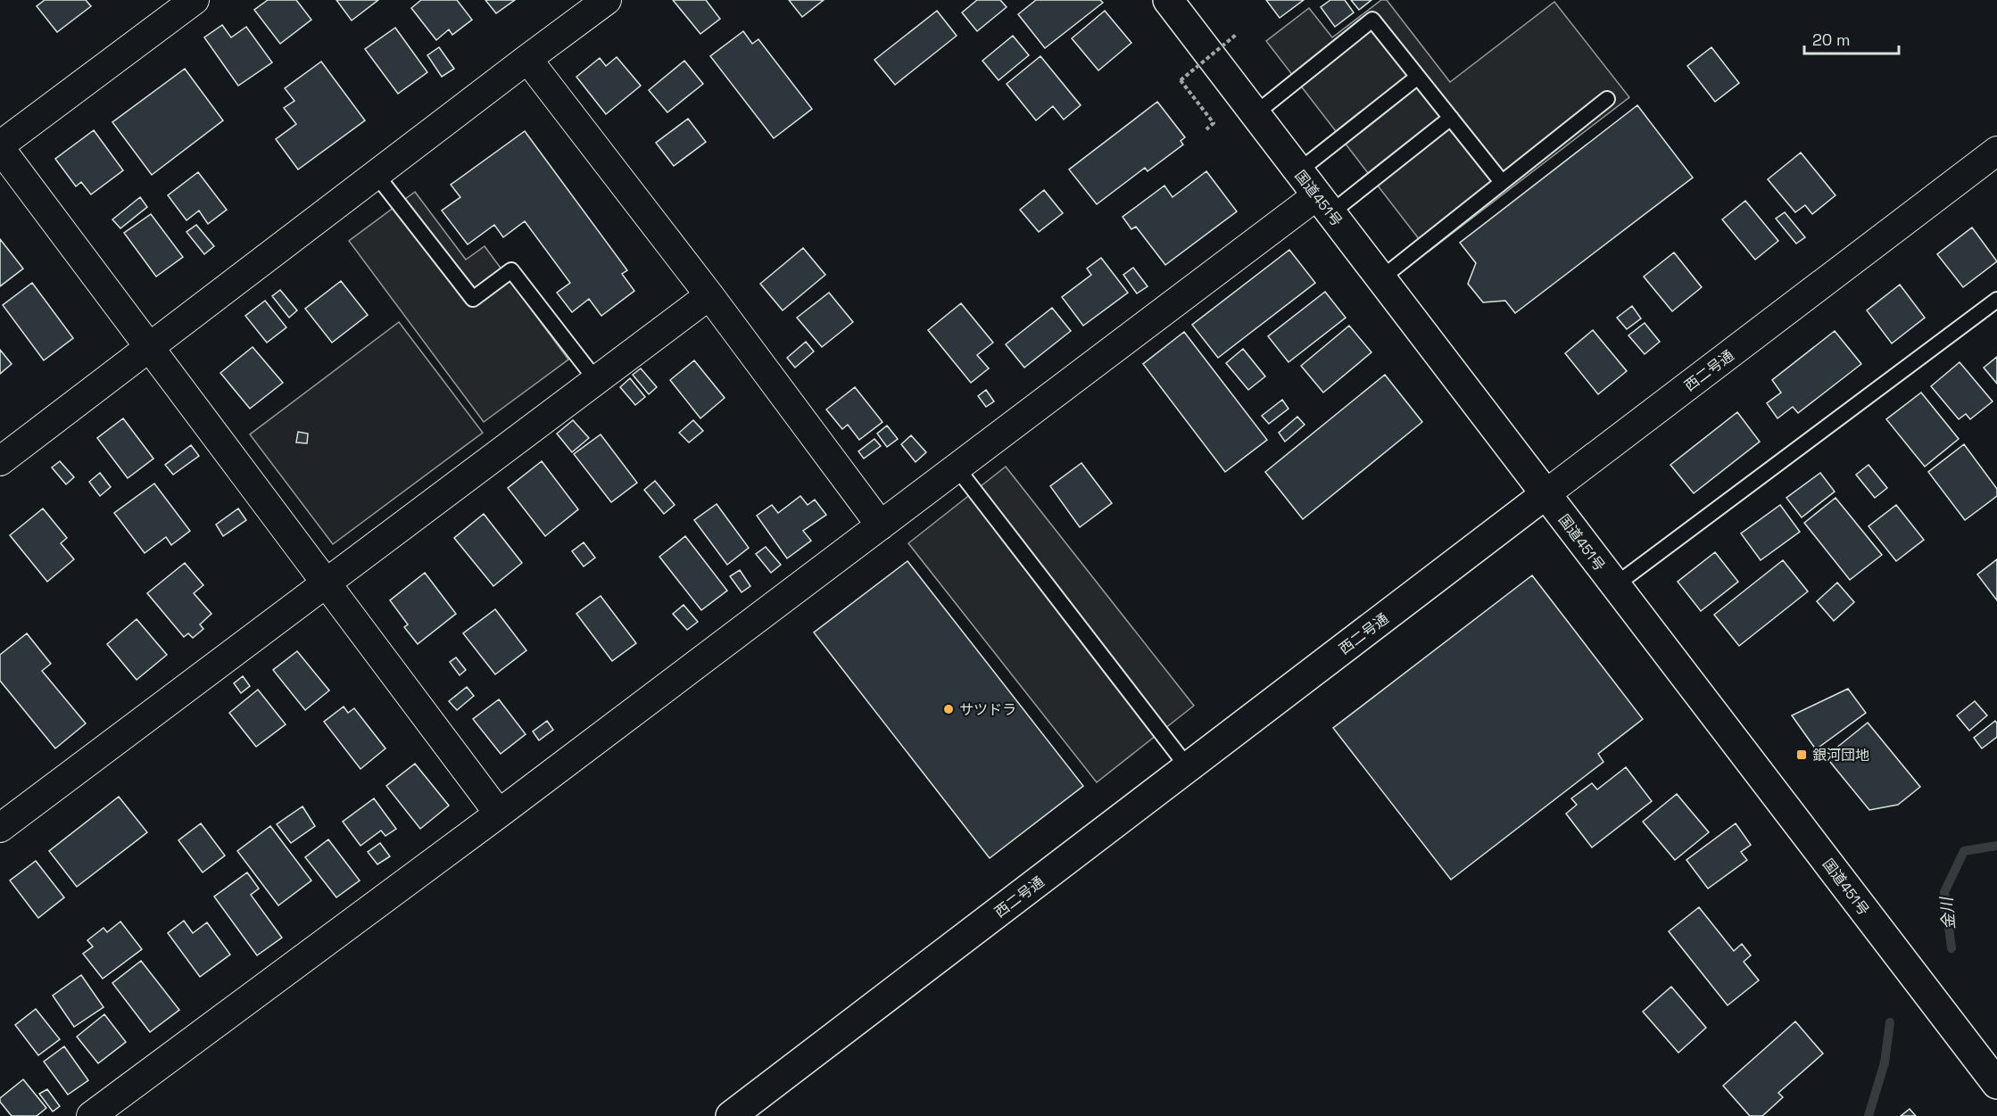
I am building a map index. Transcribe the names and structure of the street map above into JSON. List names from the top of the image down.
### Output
{
  "streets": {
    "main road": ["国道451号", "西二号通"]
  },
  "crossings": [
    ["国道451号", "西二号通"]
  ],
  "water": ["金川"],
  "places": {
    "other": ["サツドラ"],
    "transit": ["銀河団地"]
  },
  "scale_bar": "20 m"
}
